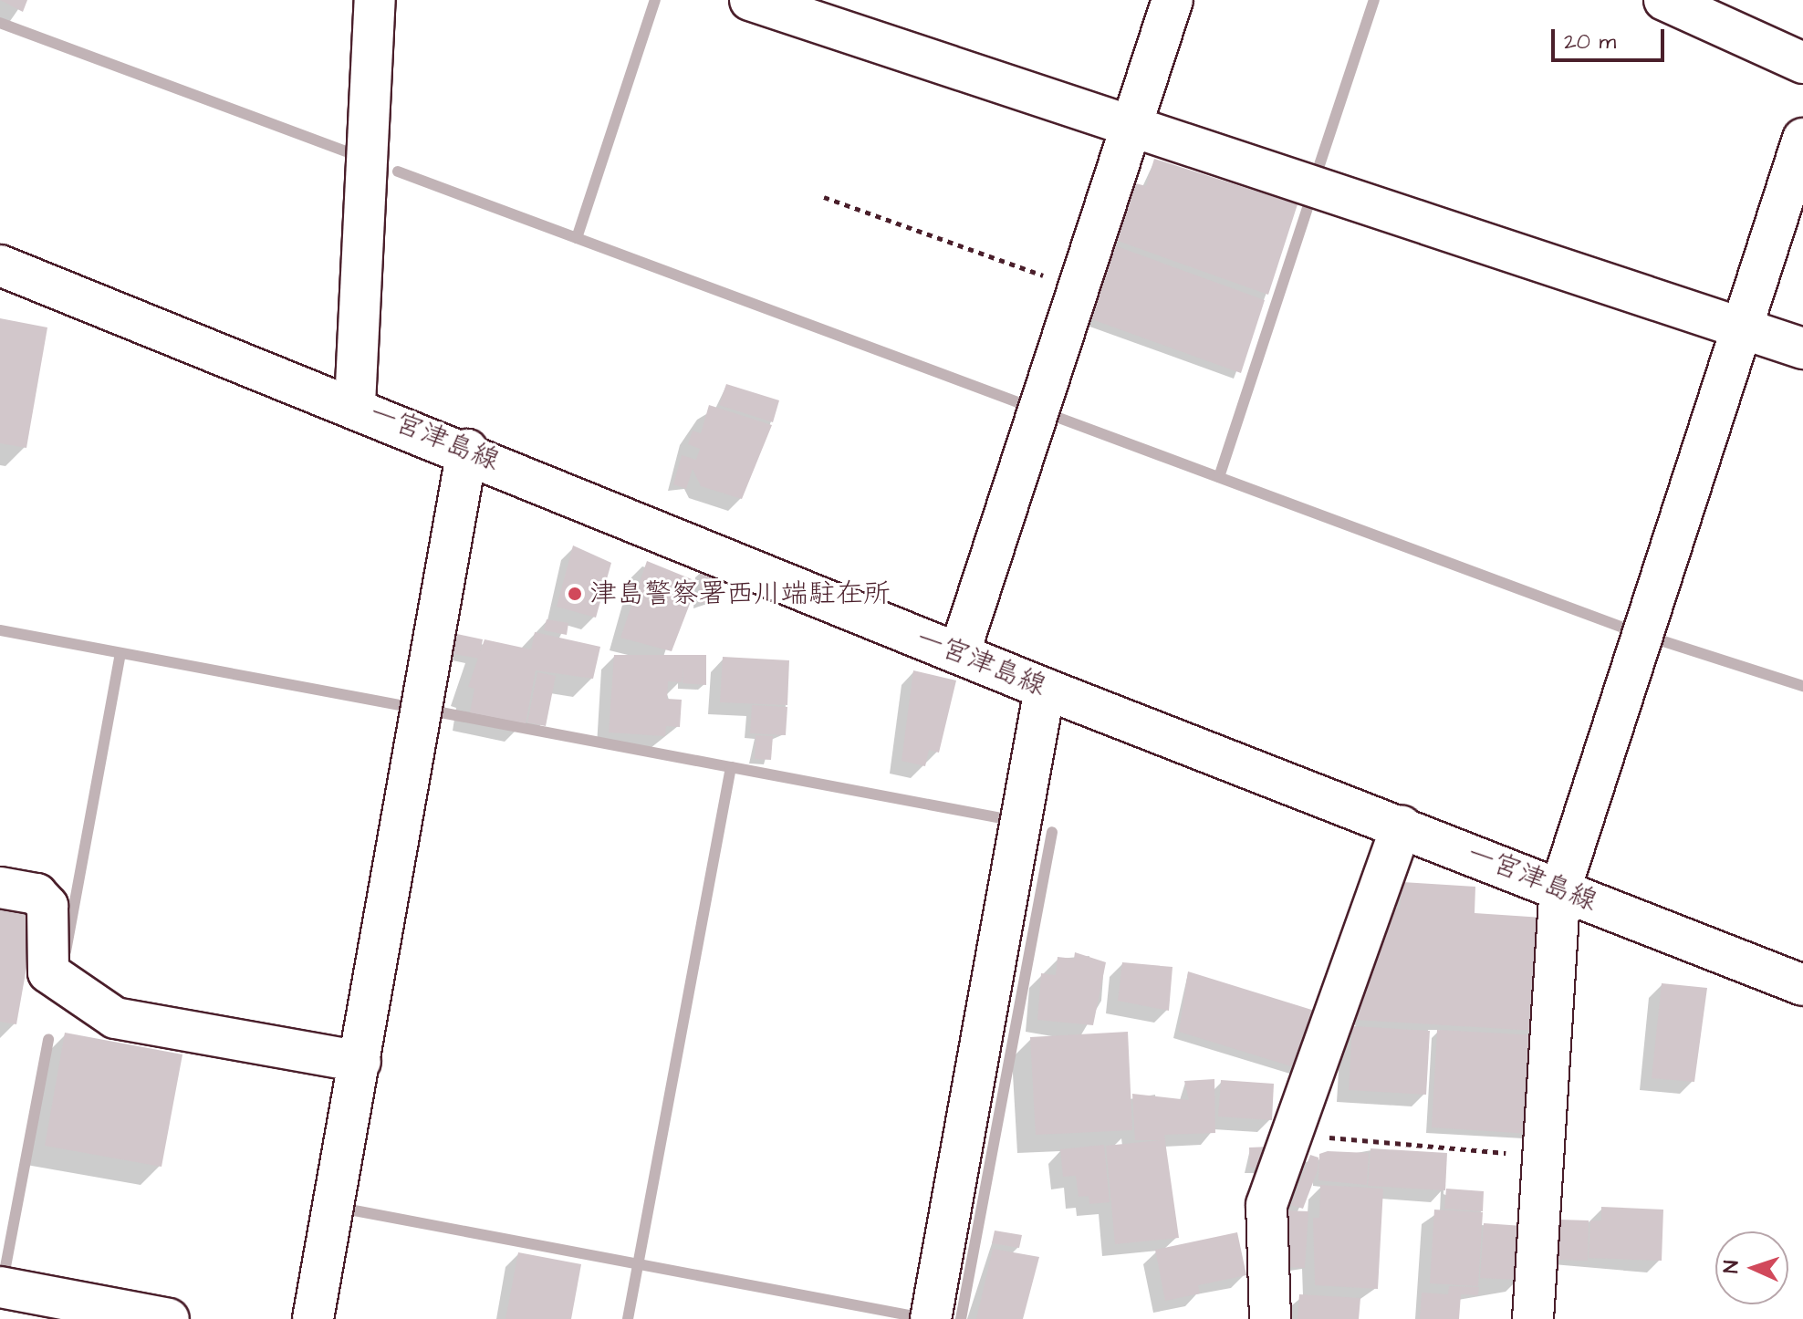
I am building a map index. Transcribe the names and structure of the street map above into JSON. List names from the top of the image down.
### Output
{
  "streets": {
    "street": ["一宮津島線"]
  },
  "places": ["津島警察署西川端駐在所"],
  "scale_bar": "20 m",
  "north": "left"
}
